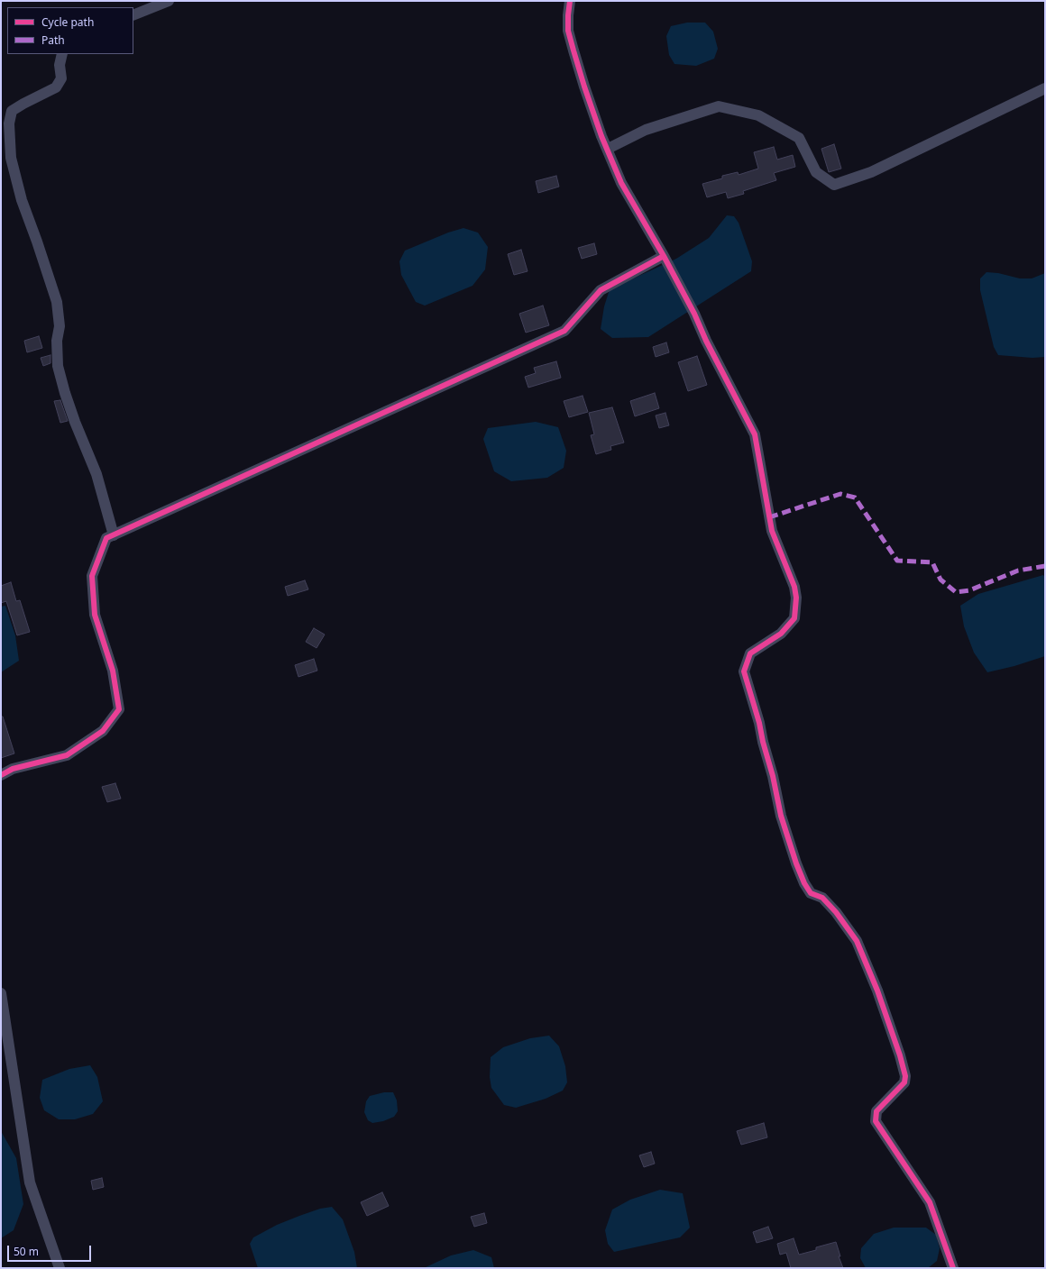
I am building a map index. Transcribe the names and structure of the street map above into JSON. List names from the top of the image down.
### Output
{
  "legend": ["Cycle path", "Path"],
  "scale_bar": "50 m"
}
